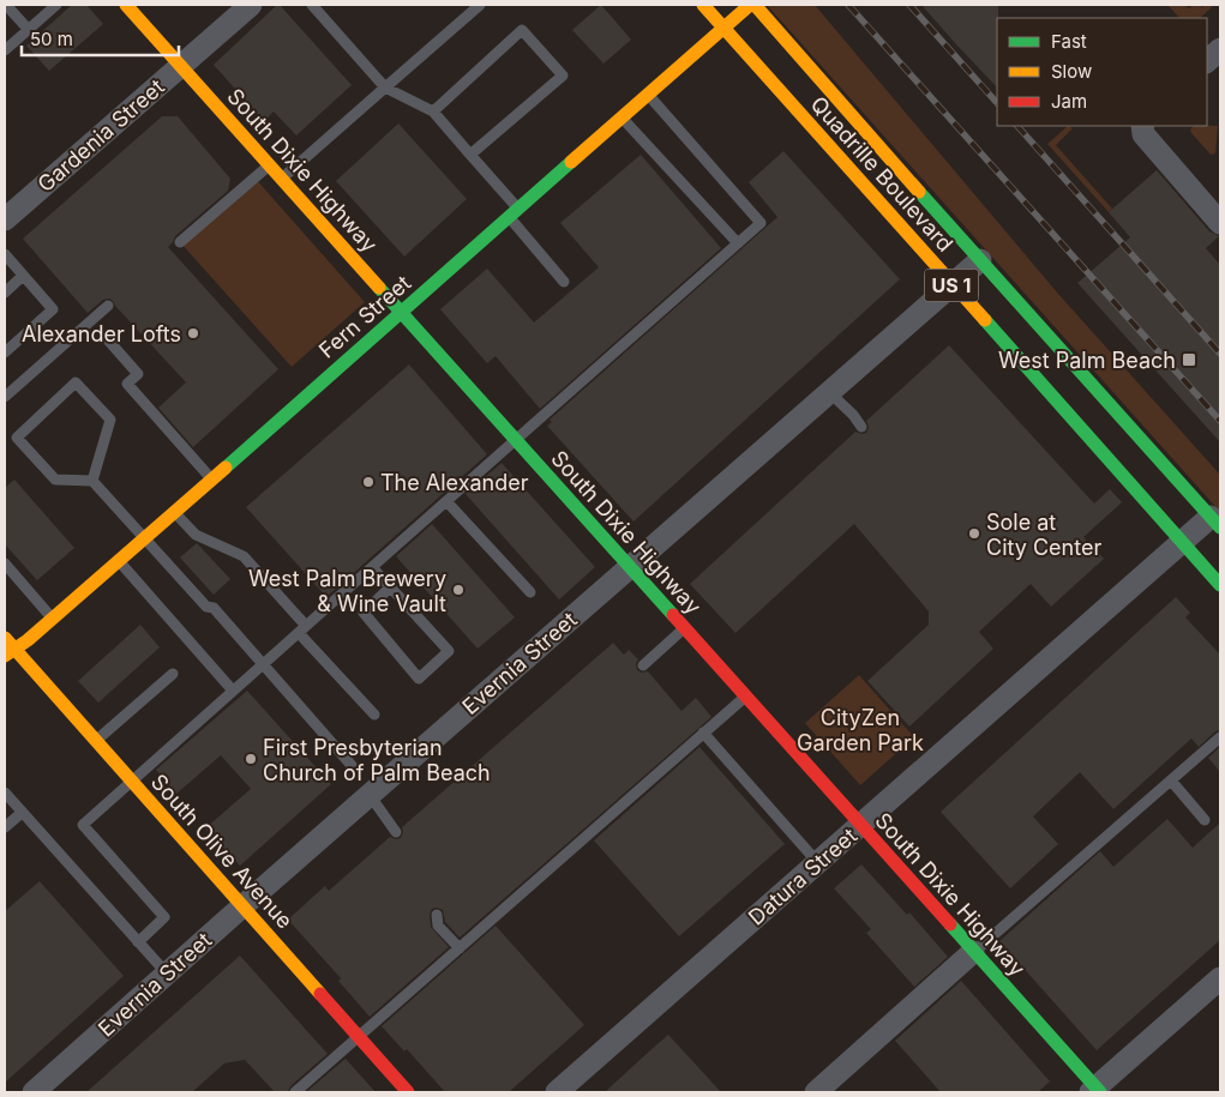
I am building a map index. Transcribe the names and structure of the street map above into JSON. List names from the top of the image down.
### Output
{
  "streets": {
    "street": [
      "Gardenia Street",
      "South Dixie Highway",
      "Quadrille Boulevard",
      "US 1",
      "Fern Street",
      "Evernia Street",
      "South Olive Avenue",
      "Datura Street"
    ]
  },
  "crossings": [
    ["Gardenia Street", "South Dixie Highway"],
    ["South Dixie Highway", "Fern Street"],
    ["South Dixie Highway", "Evernia Street"],
    ["South Dixie Highway", "Datura Street"],
    ["Quadrille Boulevard", "Fern Street"],
    ["Quadrille Boulevard", "Evernia Street"],
    ["Quadrille Boulevard", "Datura Street"],
    ["Fern Street", "South Olive Avenue"],
    ["Evernia Street", "South Olive Avenue"]
  ],
  "parks": ["CityZen Garden Park"],
  "places": {
    "other": [
      "Alexander Lofts",
      "The Alexander",
      "Sole at City Center",
      "West Palm Brewery & Wine Vault",
      "First Presbyterian Church of Palm Beach"
    ],
    "transit": ["West Palm Beach"]
  },
  "legend": ["Fast", "Slow", "Jam"],
  "scale_bar": "50 m"
}
